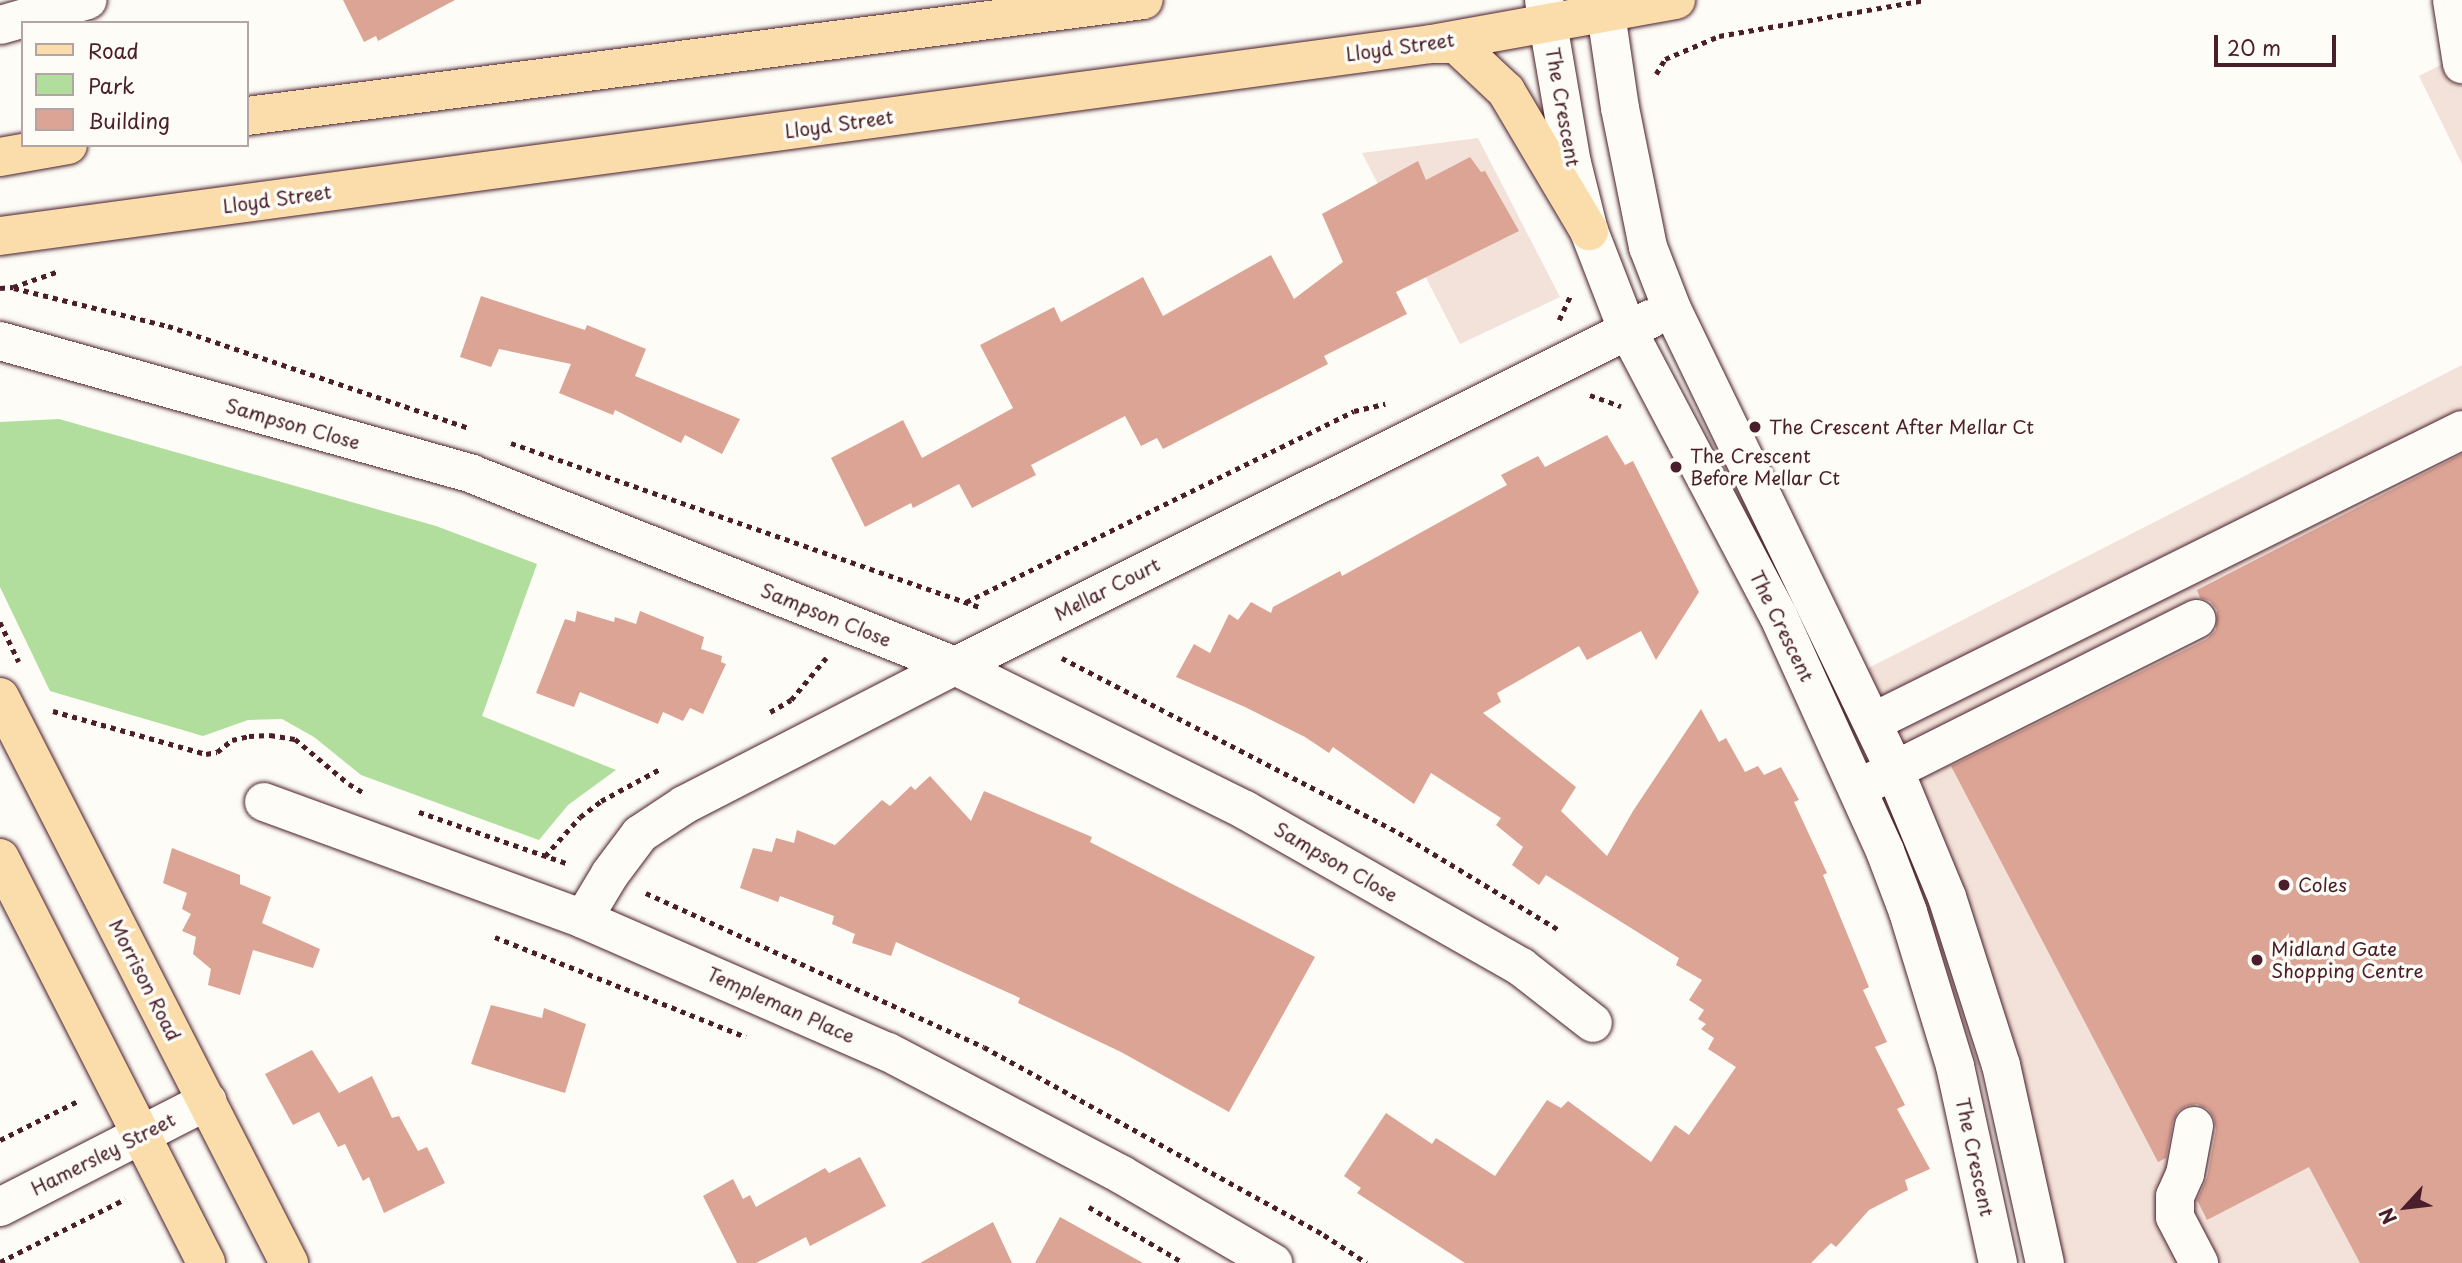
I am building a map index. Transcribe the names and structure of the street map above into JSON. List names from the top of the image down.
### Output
{
  "streets": {
    "main road": ["Lloyd Street", "Morrison Road"],
    "street": [
      "The Crescent",
      "Sampson Close",
      "Mellar Court",
      "Templeman Place",
      "Hamersley Street"
    ]
  },
  "crossings": [
    ["Lloyd Street", "The Crescent"],
    ["The Crescent", "Mellar Court"],
    ["Sampson Close", "Mellar Court"],
    ["Mellar Court", "Templeman Place"],
    ["Morrison Road", "Hamersley Street"]
  ],
  "places": [
    "The Crescent After Mellar Ct",
    "The Crescent Before Mellar Ct",
    "Coles",
    "Midland Gate Shopping Centre"
  ],
  "legend": ["Road", "Park", "Building"],
  "scale_bar": "20 m",
  "north": "bottom left"
}
